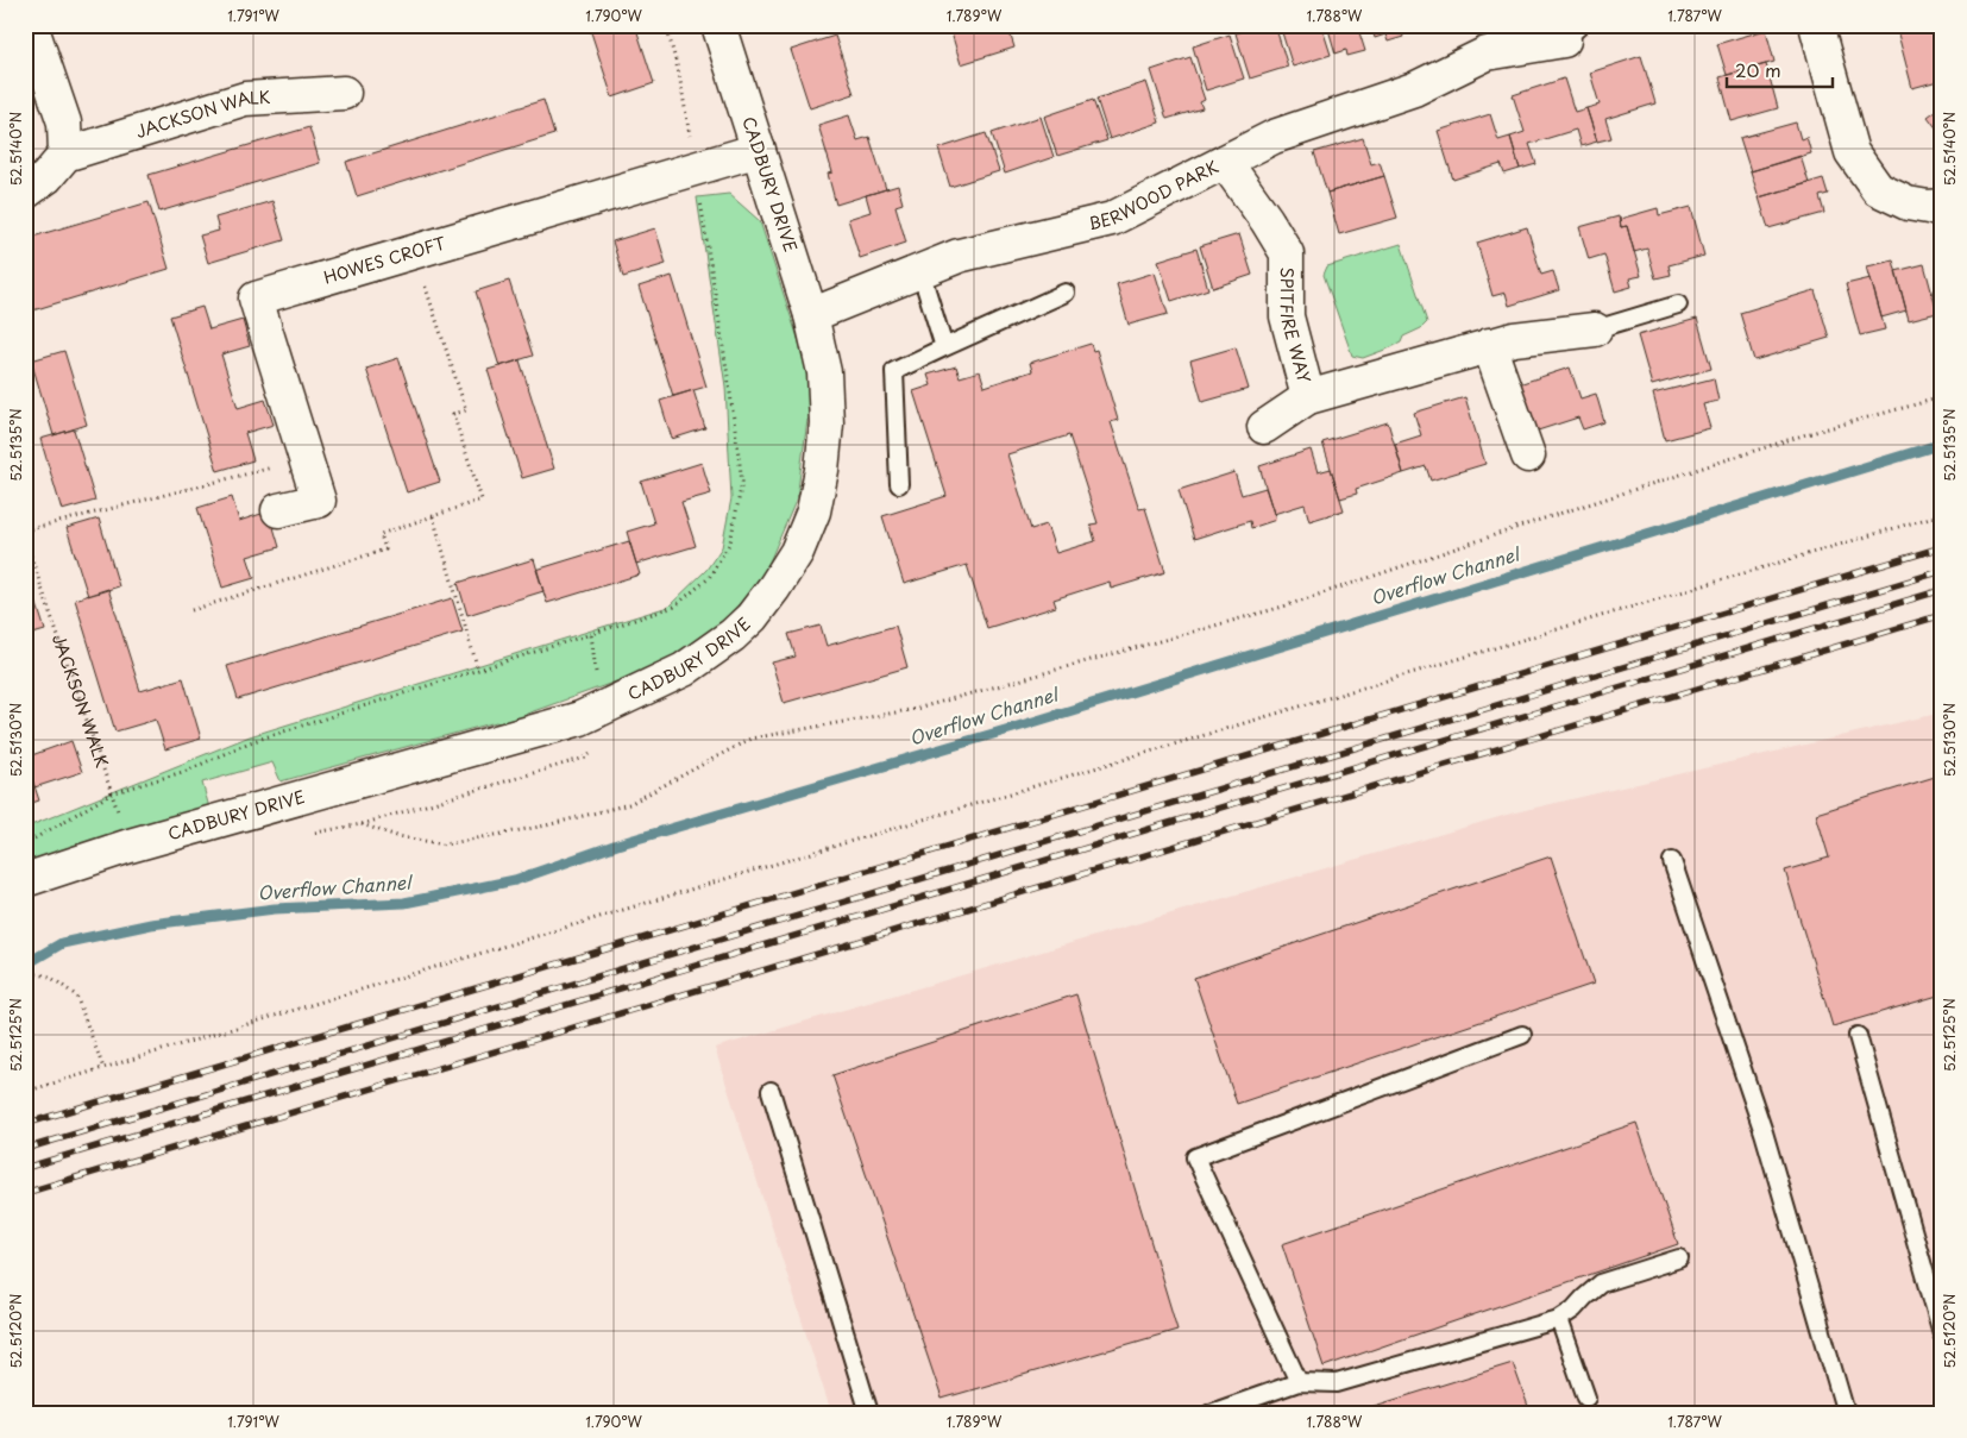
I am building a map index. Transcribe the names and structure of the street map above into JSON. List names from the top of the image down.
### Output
{
  "streets": {
    "street": [
      "JACKSON WALK",
      "CADBURY DRIVE",
      "BERWOOD PARK",
      "HOWES CROFT",
      "SPITFIRE WAY"
    ]
  },
  "crossings": [
    ["JACKSON WALK", "CADBURY DRIVE"],
    ["CADBURY DRIVE", "BERWOOD PARK"],
    ["CADBURY DRIVE", "HOWES CROFT"],
    ["BERWOOD PARK", "SPITFIRE WAY"]
  ],
  "water": ["Overflow Channel"],
  "scale_bar": "20 m",
  "coordinates": [
    "1.791°W",
    "1.790°W",
    "1.789°W",
    "1.788°W",
    "1.787°W",
    "52.5140°N",
    "52.5135°N",
    "52.5130°N",
    "52.5125°N",
    "52.5120°N"
  ]
}
